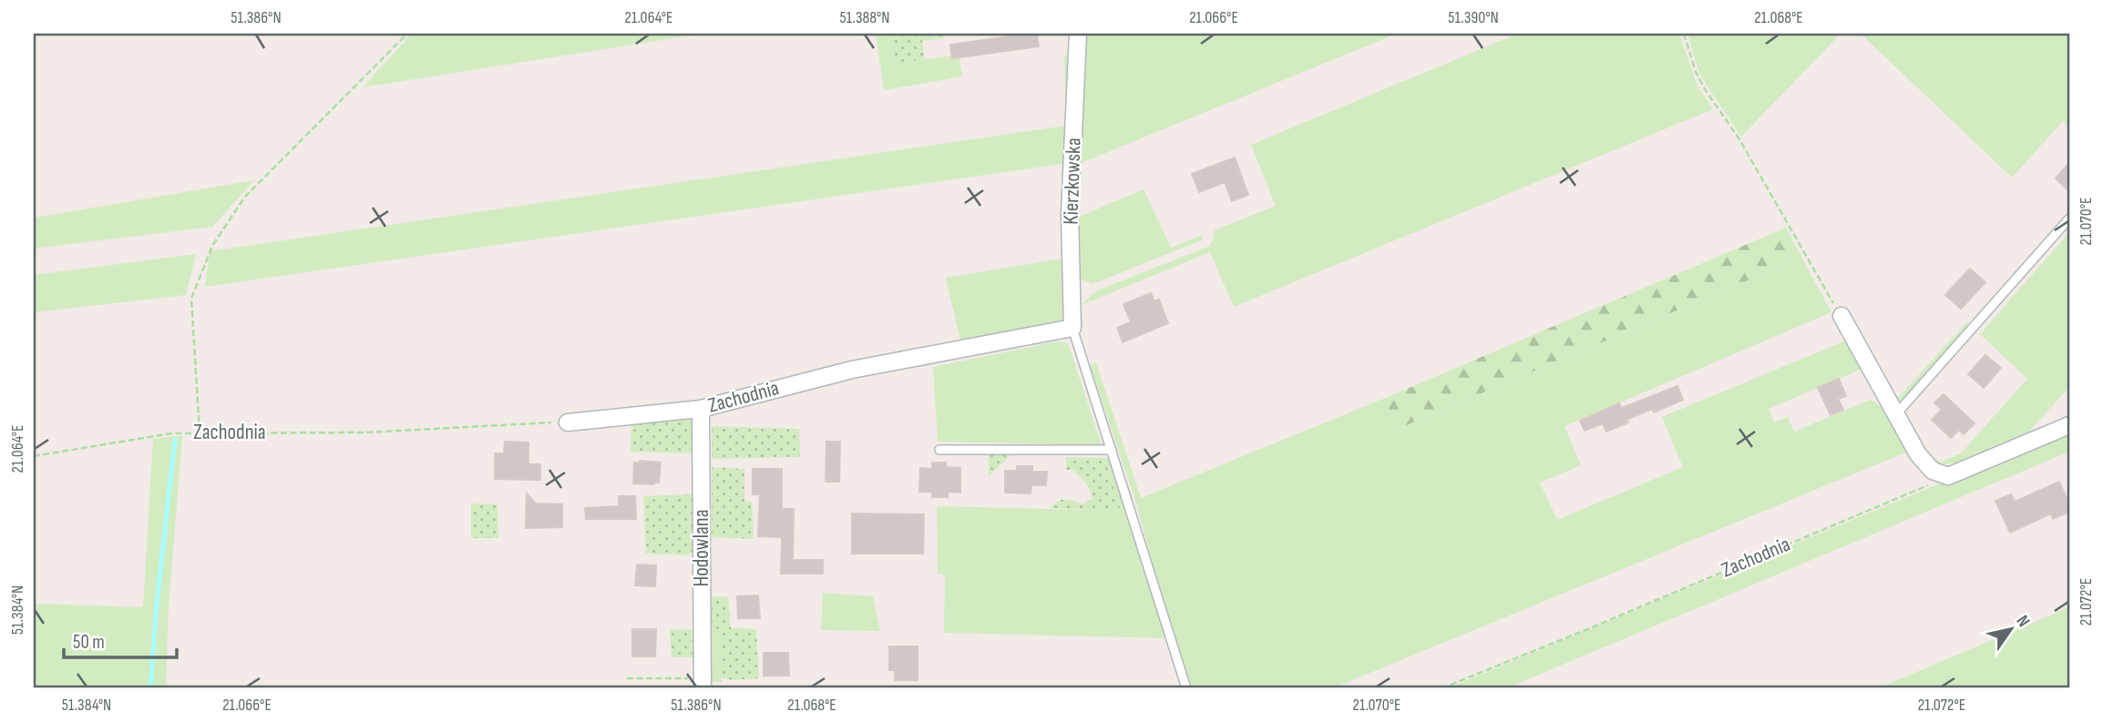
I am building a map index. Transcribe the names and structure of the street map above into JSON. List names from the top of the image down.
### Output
{
  "streets": {
    "street": ["Kierzkowska", "Zachodnia", "Hodowlana"]
  },
  "crossings": [
    ["Kierzkowska", "Zachodnia"],
    ["Zachodnia", "Hodowlana"]
  ],
  "scale_bar": "50 m",
  "north": "top right",
  "coordinates": [
    "51.386°N",
    "21.064°E",
    "51.388°N",
    "21.066°E",
    "51.390°N",
    "21.068°E",
    "21.070°E",
    "21.072°E",
    "51.384°N"
  ]
}
